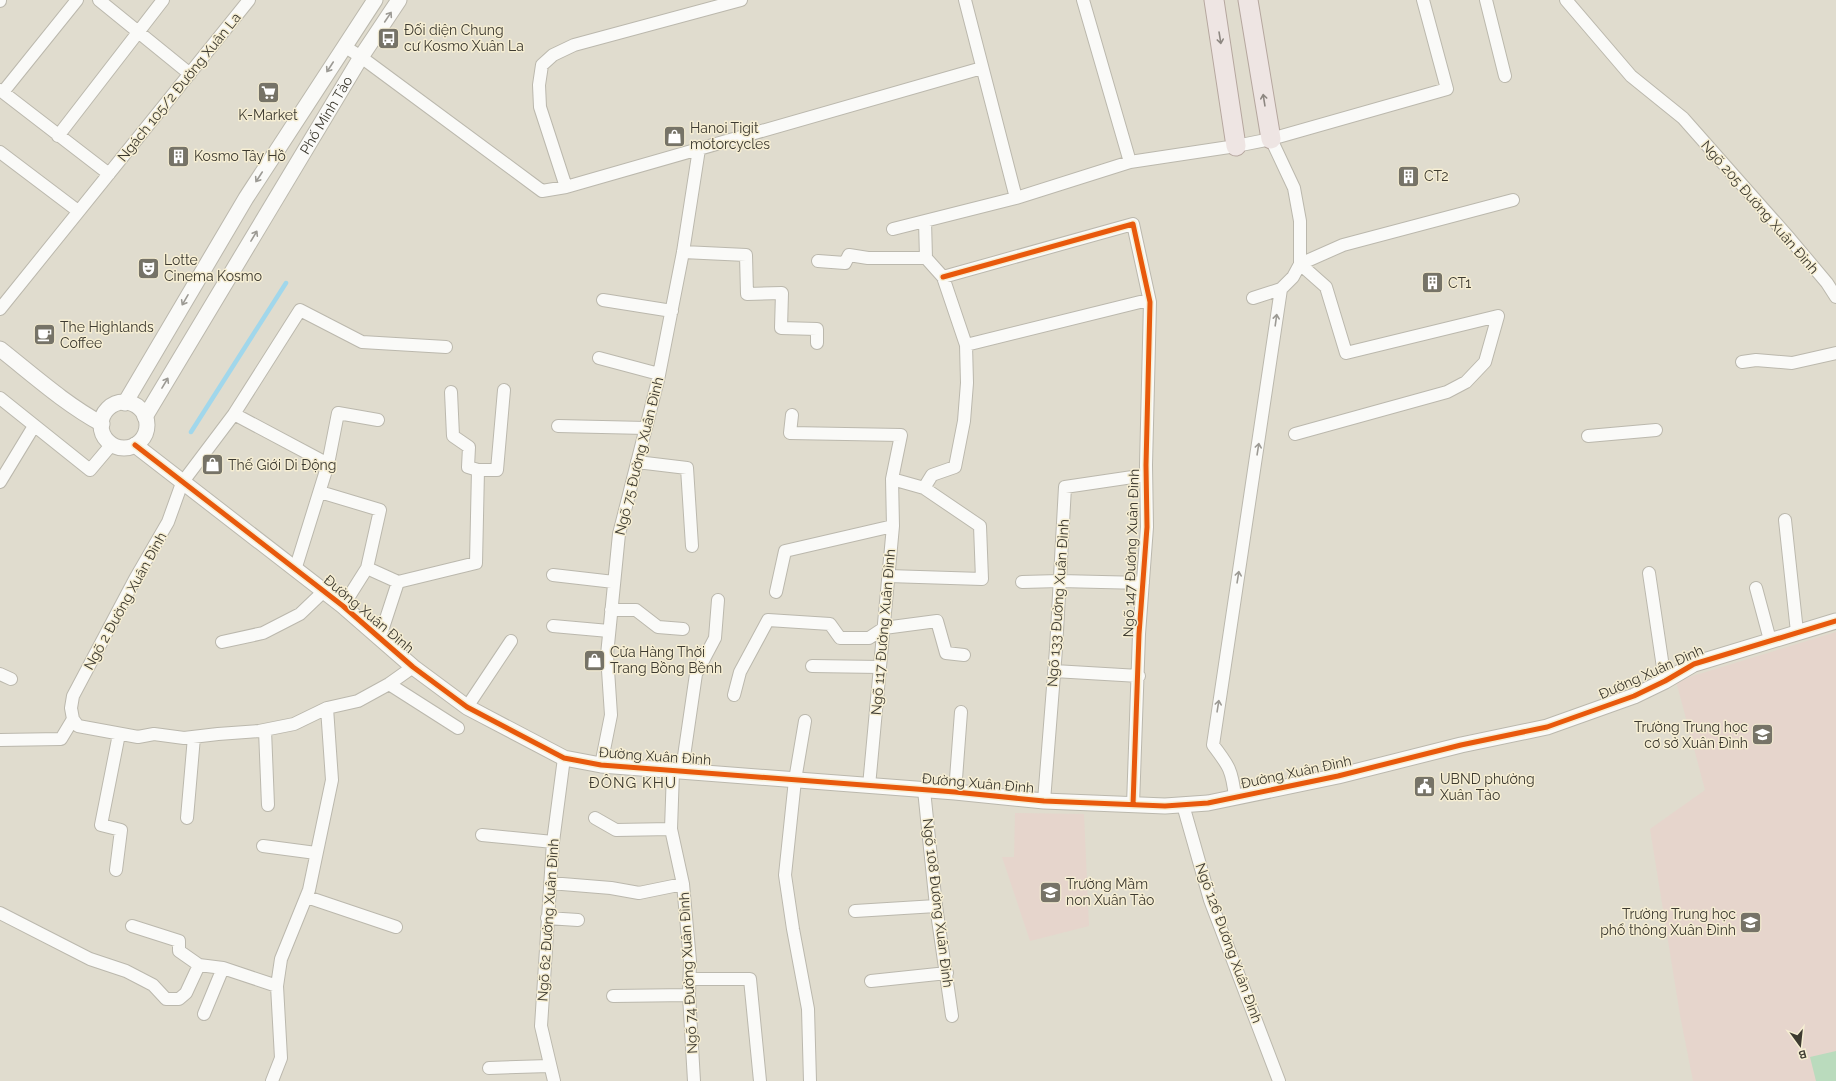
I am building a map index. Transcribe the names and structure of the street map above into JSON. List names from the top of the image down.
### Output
{
  "streets": {
    "street": [
      "Ngách 105/2 Đường Xuân La",
      "Phố Minh Tảo",
      "Ngõ 205 Đường Xuân Đỉnh",
      "Ngõ 75 Đường Xuân Đỉnh",
      "Ngõ 147 Đường Xuân Đỉnh",
      "Ngõ 2 Đường Xuân Đỉnh",
      "Ngõ 133 Đường Xuân Đỉnh",
      "Đường Xuân Đỉnh",
      "Ngõ 117 Đường Xuân Đỉnh",
      "Ngõ 108 Đường Xuân Đỉnh",
      "Ngõ 62 Đường Xuân Đỉnh",
      "Ngõ 126 Đường Xuân Đỉnh",
      "Ngõ 74 Đường Xuân Đỉnh"
    ]
  },
  "crossings": [
    ["Phố Minh Tảo", "Đường Xuân Đỉnh"],
    ["Ngõ 75 Đường Xuân Đỉnh", "Đường Xuân Đỉnh"],
    ["Ngõ 147 Đường Xuân Đỉnh", "Ngõ 133 Đường Xuân Đỉnh"],
    ["Ngõ 147 Đường Xuân Đỉnh", "Đường Xuân Đỉnh"],
    ["Ngõ 2 Đường Xuân Đỉnh", "Đường Xuân Đỉnh"],
    ["Ngõ 133 Đường Xuân Đỉnh", "Đường Xuân Đỉnh"],
    ["Đường Xuân Đỉnh", "Ngõ 117 Đường Xuân Đỉnh"],
    ["Đường Xuân Đỉnh", "Ngõ 108 Đường Xuân Đỉnh"],
    ["Đường Xuân Đỉnh", "Ngõ 62 Đường Xuân Đỉnh"],
    ["Đường Xuân Đỉnh", "Ngõ 126 Đường Xuân Đỉnh"],
    ["Đường Xuân Đỉnh", "Ngõ 74 Đường Xuân Đỉnh"]
  ],
  "districts": ["ĐÔNG KHU"],
  "places": {
    "bus stop": ["Đối diện Chung cư Kosmo Xuân La"],
    "supermarket": ["K-Market"],
    "shop": ["Hanoi Tigit motorcycles", "Thế Giới Di Động", "Cửa Hàng Thời Trang Bồng Bềnh"],
    "building": ["Kosmo Tây Hồ", "CT2", "CT1"],
    "theatre": ["Lotte Cinema Kosmo"],
    "cafe": ["The Highlands Coffee"],
    "school or university": ["Trường Trung học cơ sở Xuân Đỉnh", "Trường Mầm non Xuân Tảo", "Trường Trung học phổ thông Xuân Đỉnh"],
    "public building": ["UBND phường Xuân Tảo"]
  },
  "north": "bottom"
}
